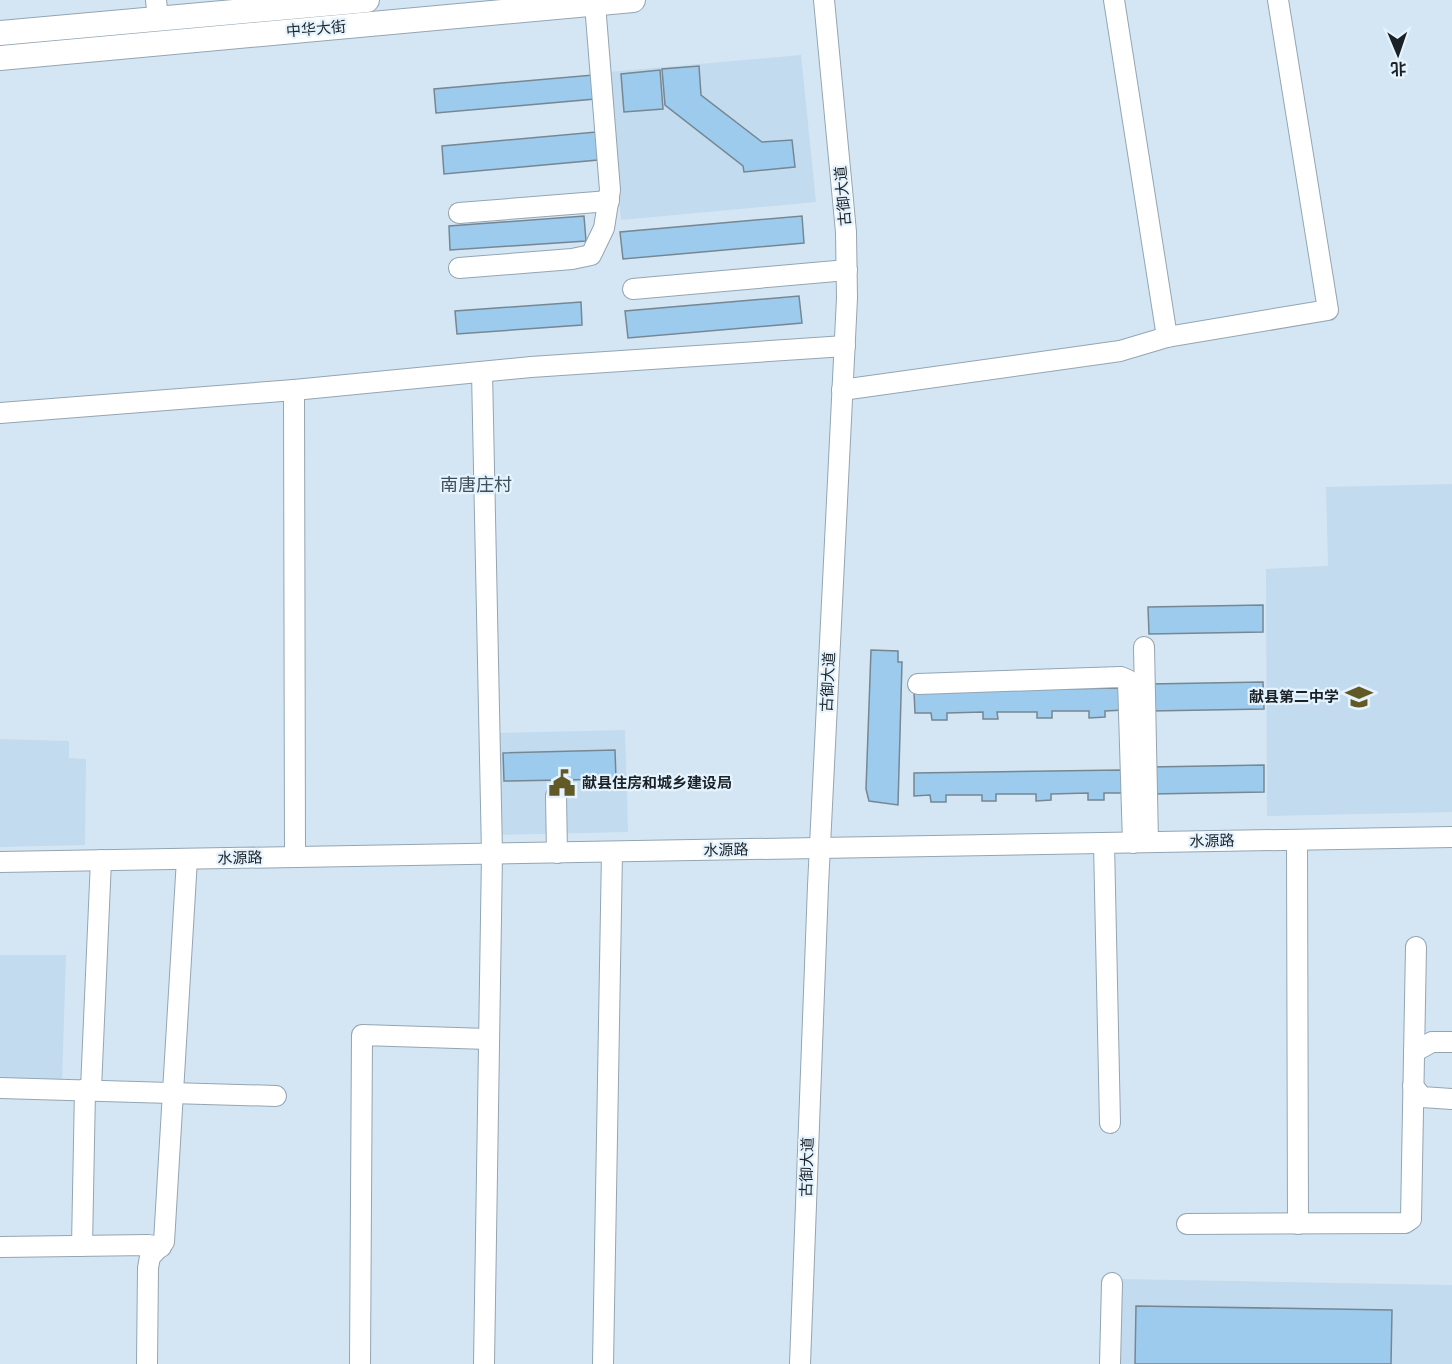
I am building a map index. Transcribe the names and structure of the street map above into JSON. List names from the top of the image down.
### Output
{
  "streets": {
    "main road": ["中华大街"],
    "street": ["古御大道", "水源路"]
  },
  "crossings": [
    ["古御大道", "水源路"]
  ],
  "districts": ["南唐庄村"],
  "places": {
    "school or university": ["献县第二中学"],
    "public building": ["献县住房和城乡建设局"]
  },
  "north": "bottom"
}
